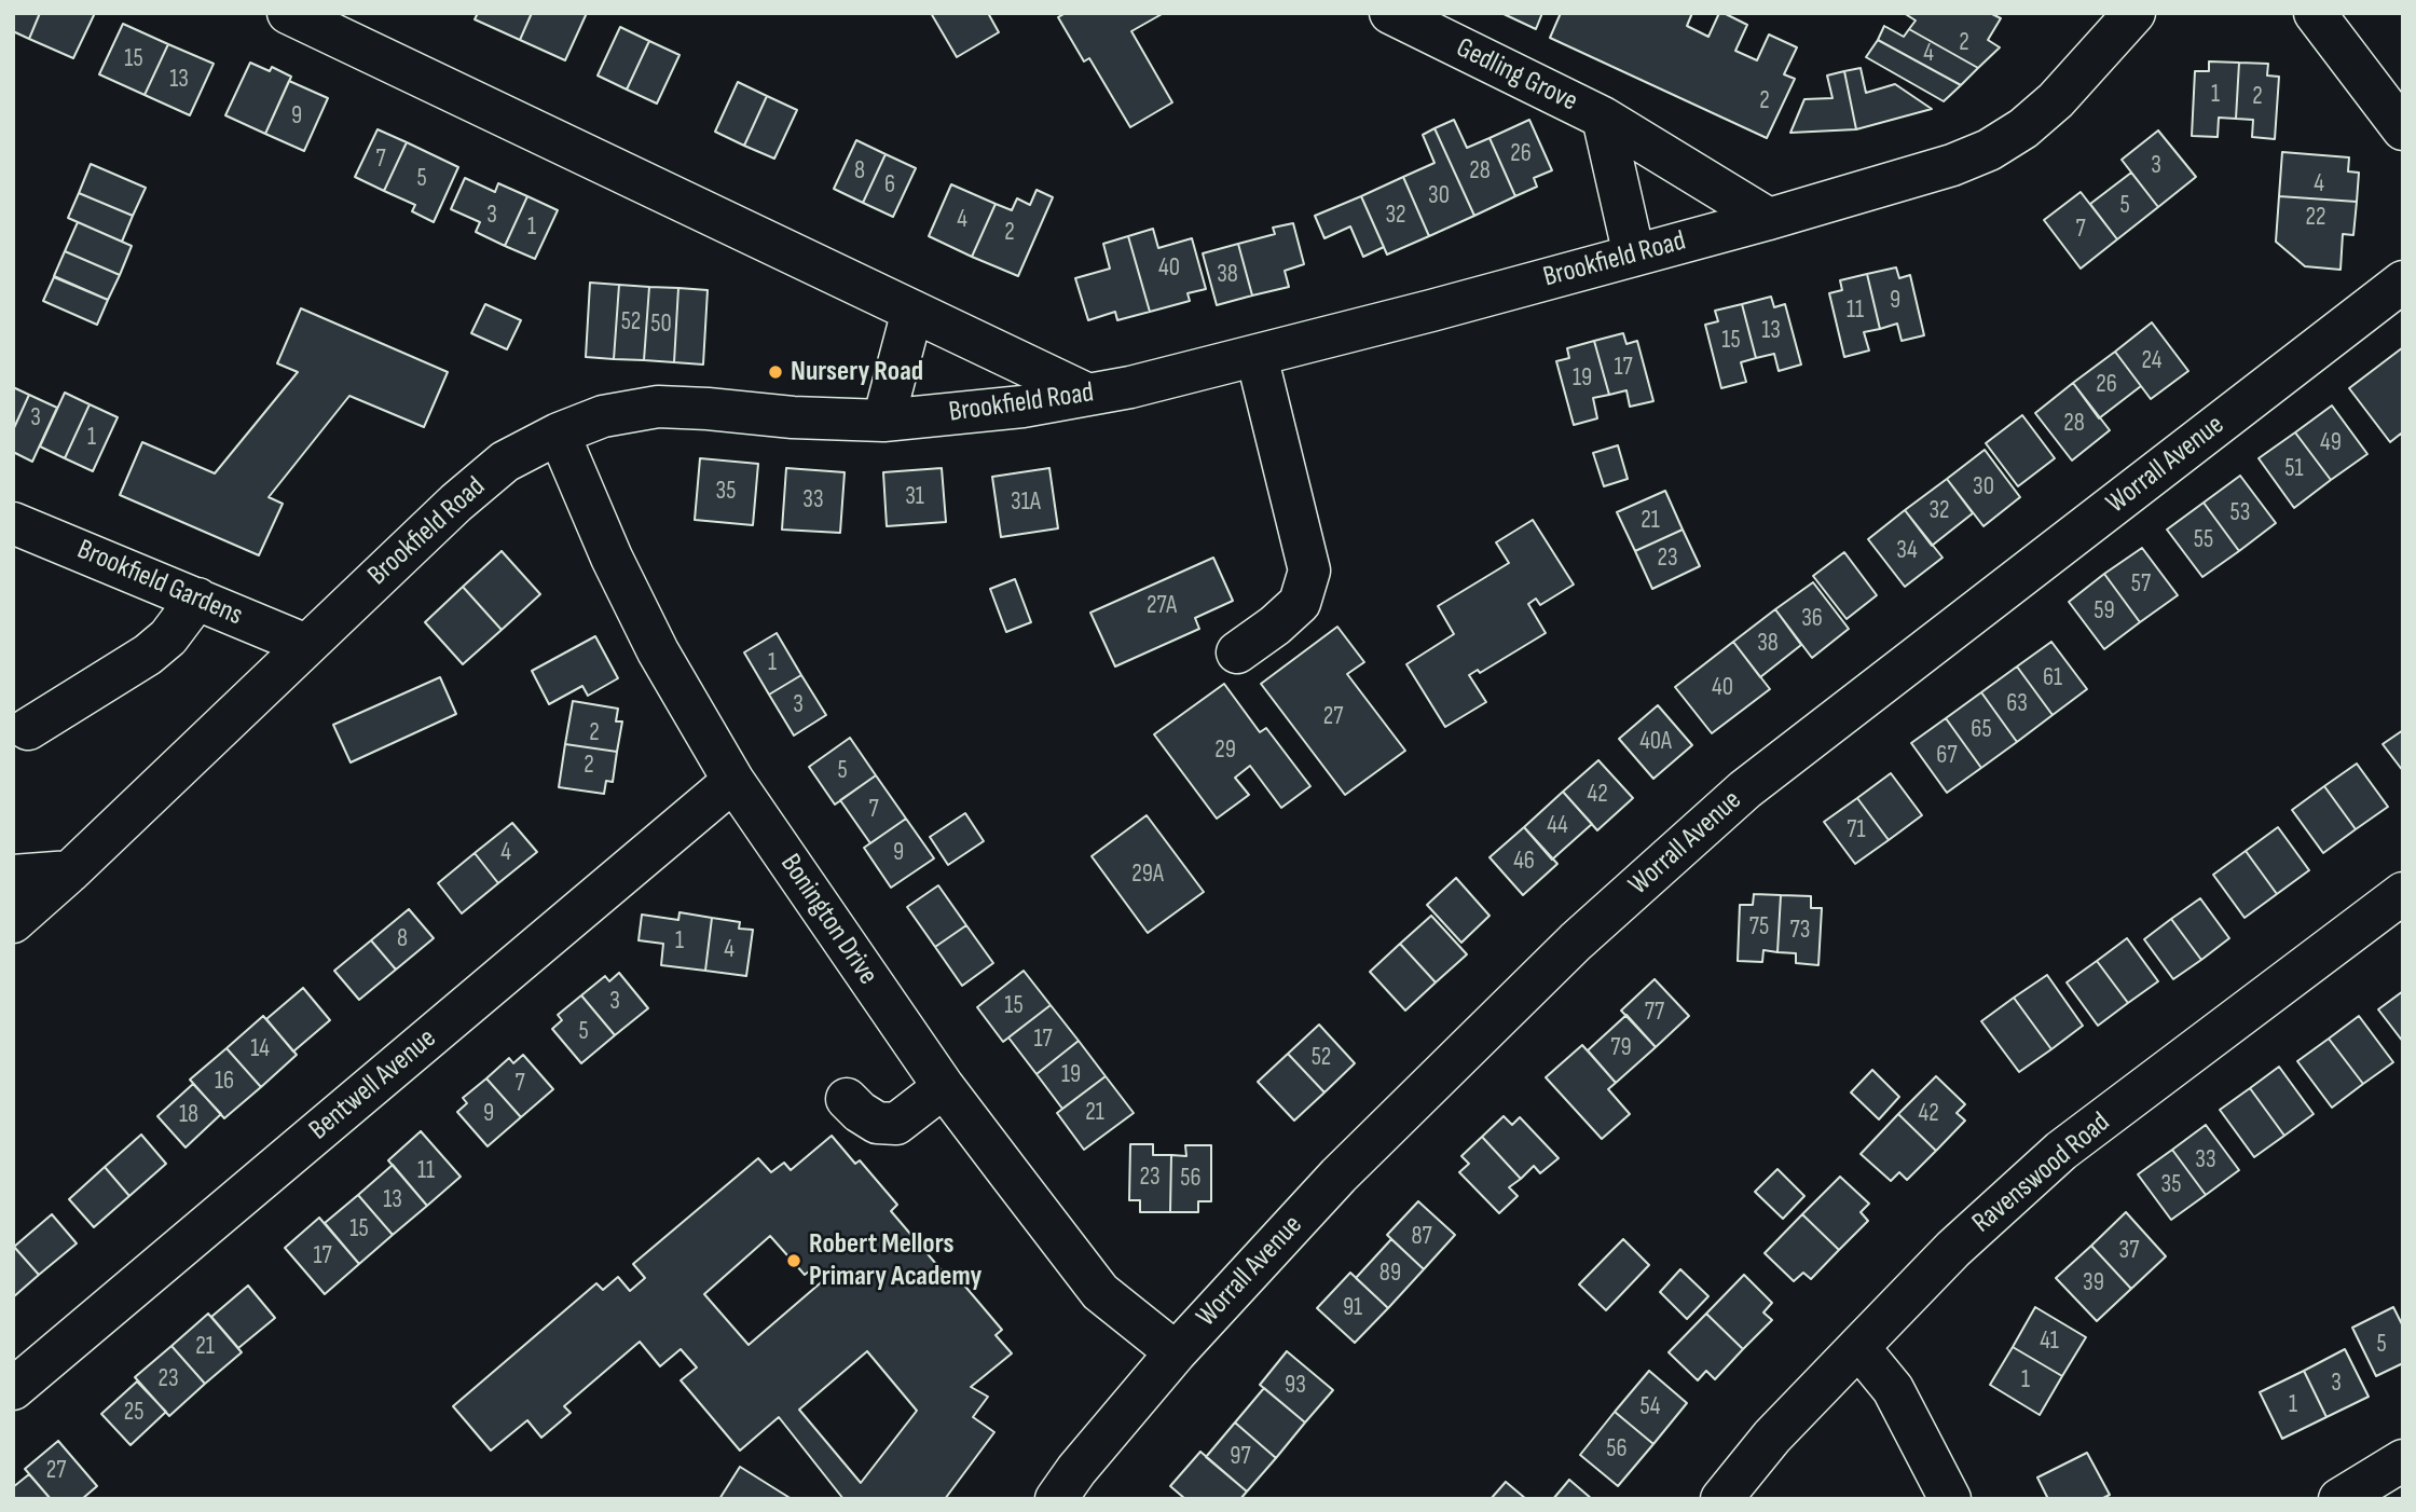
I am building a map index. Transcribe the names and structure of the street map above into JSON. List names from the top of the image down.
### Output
{
  "streets": {
    "street": [
      "Gedling Grove",
      "Brookfield Road",
      "Worrall Avenue",
      "Brookfield Gardens",
      "Bonington Drive",
      "Bentwell Avenue",
      "Ravenswood Road"
    ]
  },
  "crossings": [
    ["Gedling Grove", "Brookfield Road"],
    ["Brookfield Road", "Brookfield Gardens"],
    ["Brookfield Road", "Bonington Drive"],
    ["Worrall Avenue", "Bonington Drive"],
    ["Bonington Drive", "Bentwell Avenue"]
  ],
  "places": ["Nursery Road", "Robert Mellors Primary Academy"],
  "house_numbers": [
    "2",
    "4",
    "15",
    "13",
    "1",
    "2",
    "2",
    "9",
    "26",
    "7",
    "3",
    "8",
    "28",
    "5",
    "4",
    "6",
    "30",
    "5",
    "3",
    "32",
    "22",
    "4",
    "1",
    "7",
    "2",
    "40",
    "38",
    "9",
    "11",
    "52",
    "50",
    "13",
    "15",
    "24",
    "17",
    "19",
    "26",
    "3",
    "28",
    "1",
    "49",
    "51",
    "30",
    "35",
    "31",
    "33",
    "31A",
    "32",
    "53",
    "21",
    "55",
    "34",
    "23",
    "57",
    "27A",
    "59",
    "36",
    "38",
    "1",
    "61",
    "40",
    "63",
    "3",
    "27",
    "65",
    "2",
    "40A",
    "29",
    "67",
    "2",
    "5",
    "42",
    "7",
    "44",
    "71",
    "4",
    "9",
    "46",
    "29A",
    "75",
    "73",
    "8",
    "1",
    "4",
    "3",
    "15",
    "77",
    "5",
    "17",
    "79",
    "14",
    "52",
    "19",
    "16",
    "7",
    "21",
    "9",
    "42",
    "18",
    "33",
    "11",
    "23",
    "56",
    "35",
    "13",
    "15",
    "87",
    "37",
    "17",
    "89",
    "39",
    "91",
    "41",
    "5",
    "21",
    "23",
    "1",
    "3",
    "93",
    "1",
    "54",
    "25",
    "56",
    "97",
    "27"
  ]
}
